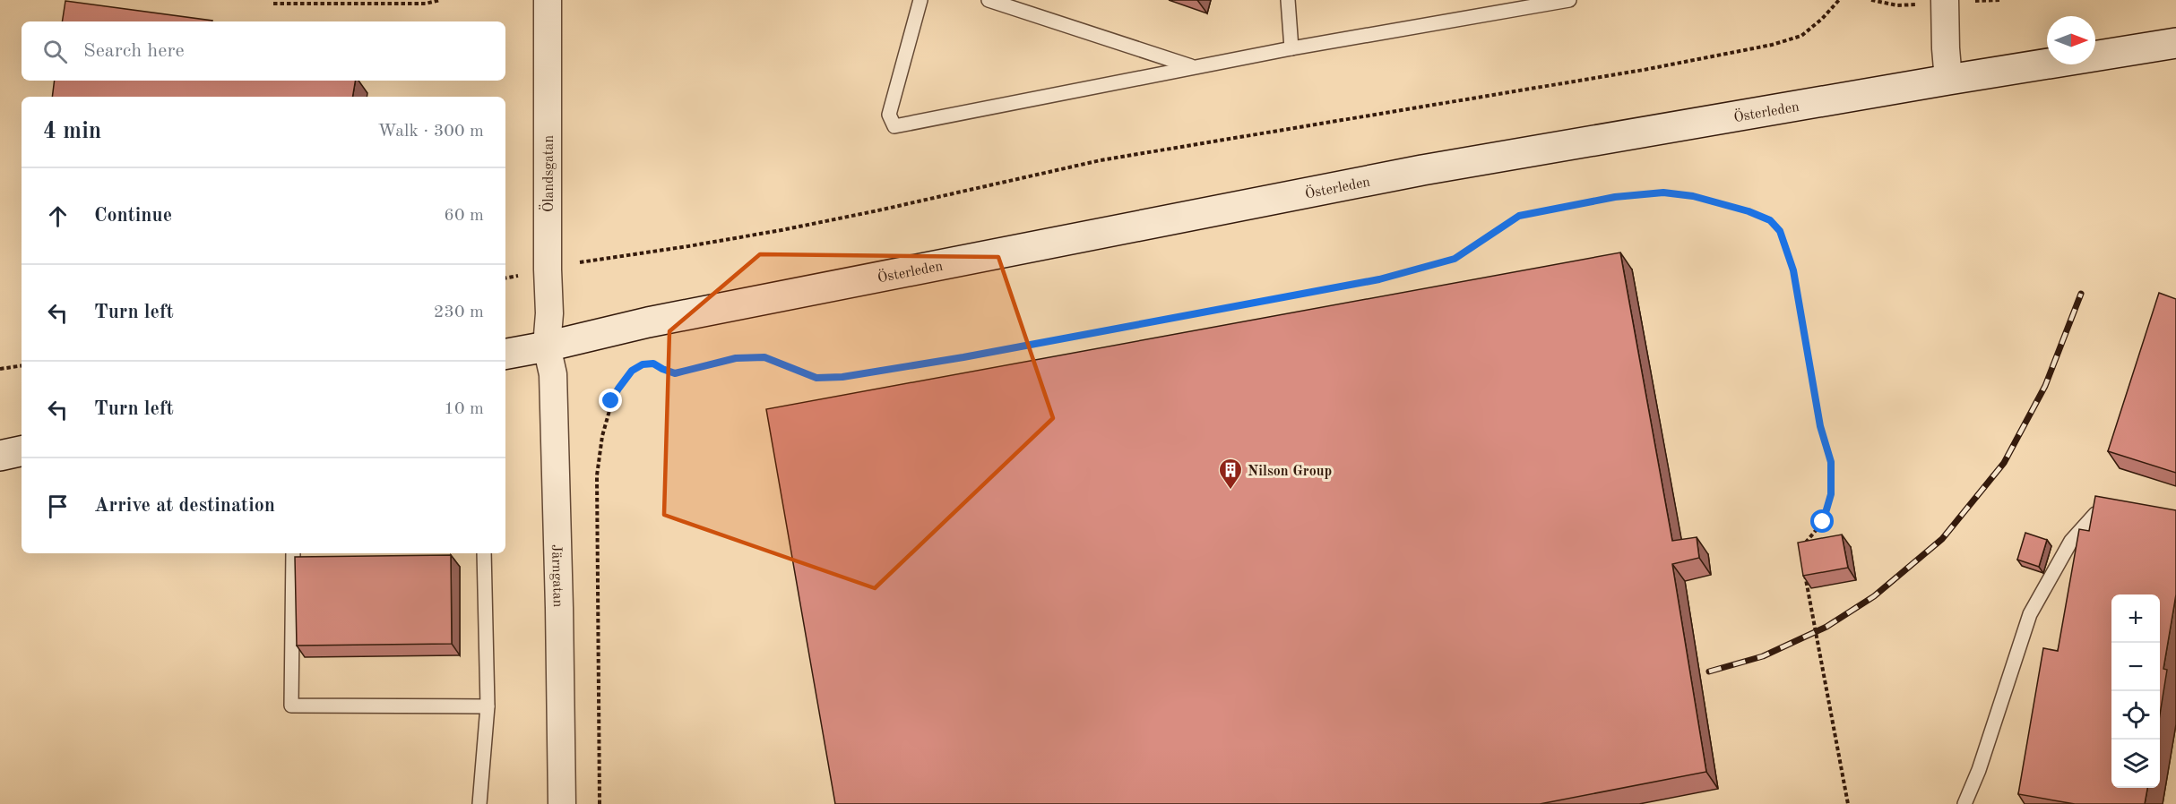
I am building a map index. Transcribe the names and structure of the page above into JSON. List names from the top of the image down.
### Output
{
  "streets": {
    "main road": ["Österleden"],
    "street": ["Ölandsgatan", "Järngatan"]
  },
  "crossings": [
    ["Österleden", "Ölandsgatan"],
    ["Österleden", "Järngatan"],
    ["Ölandsgatan", "Järngatan"]
  ],
  "places": {
    "building": ["Nilson Group"]
  },
  "north": "right",
  "page": {
    "search": "Search here",
    "heading": ["4 min", "Walk · 300 m"],
    "list": [
      ["Continue", "60 m"],
      ["Turn left", "230 m"],
      ["Turn left", "10 m"],
      "Arrive at destination"
    ],
    "map_buttons": ["+", "−"]
  }
}
